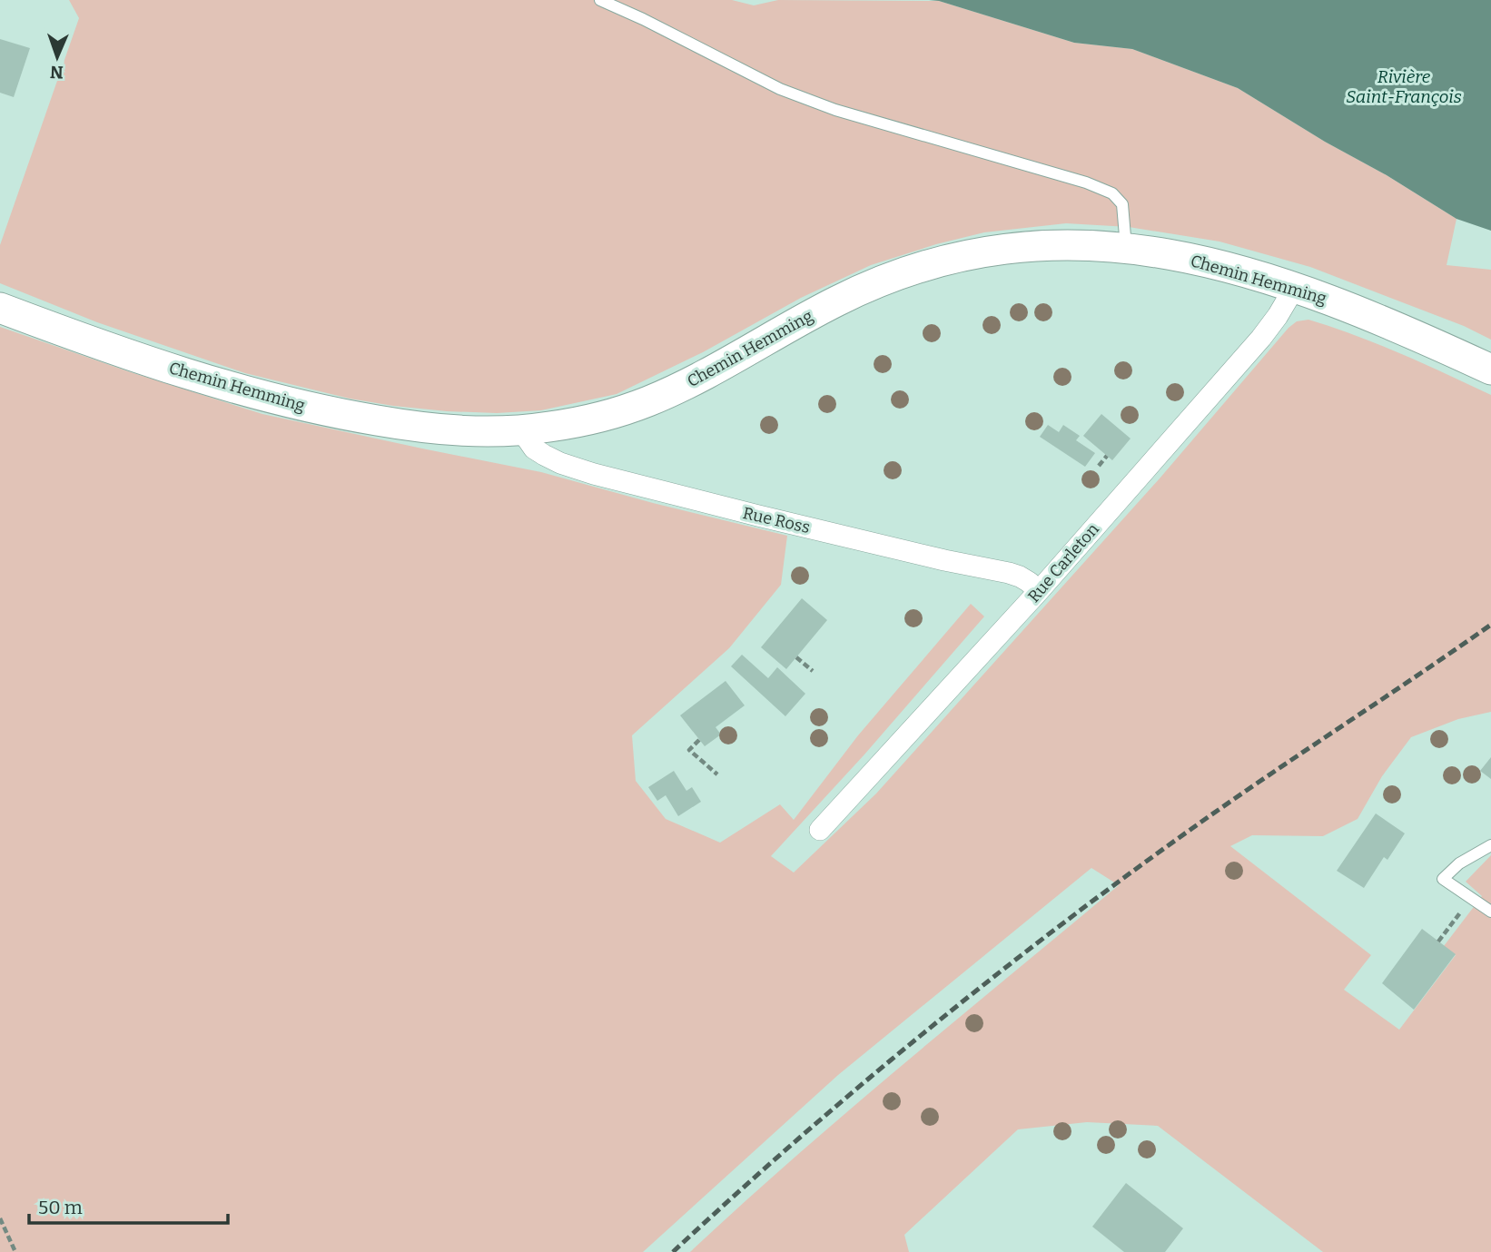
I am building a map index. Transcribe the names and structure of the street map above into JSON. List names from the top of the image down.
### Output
{
  "streets": {
    "street": ["Chemin Hemming", "Rue Ross", "Rue Carleton"]
  },
  "crossings": [
    ["Chemin Hemming", "Rue Ross"],
    ["Chemin Hemming", "Rue Carleton"],
    ["Rue Ross", "Rue Carleton"]
  ],
  "water": ["Rivière Saint-François"],
  "scale_bar": "50 m",
  "north": "bottom"
}
